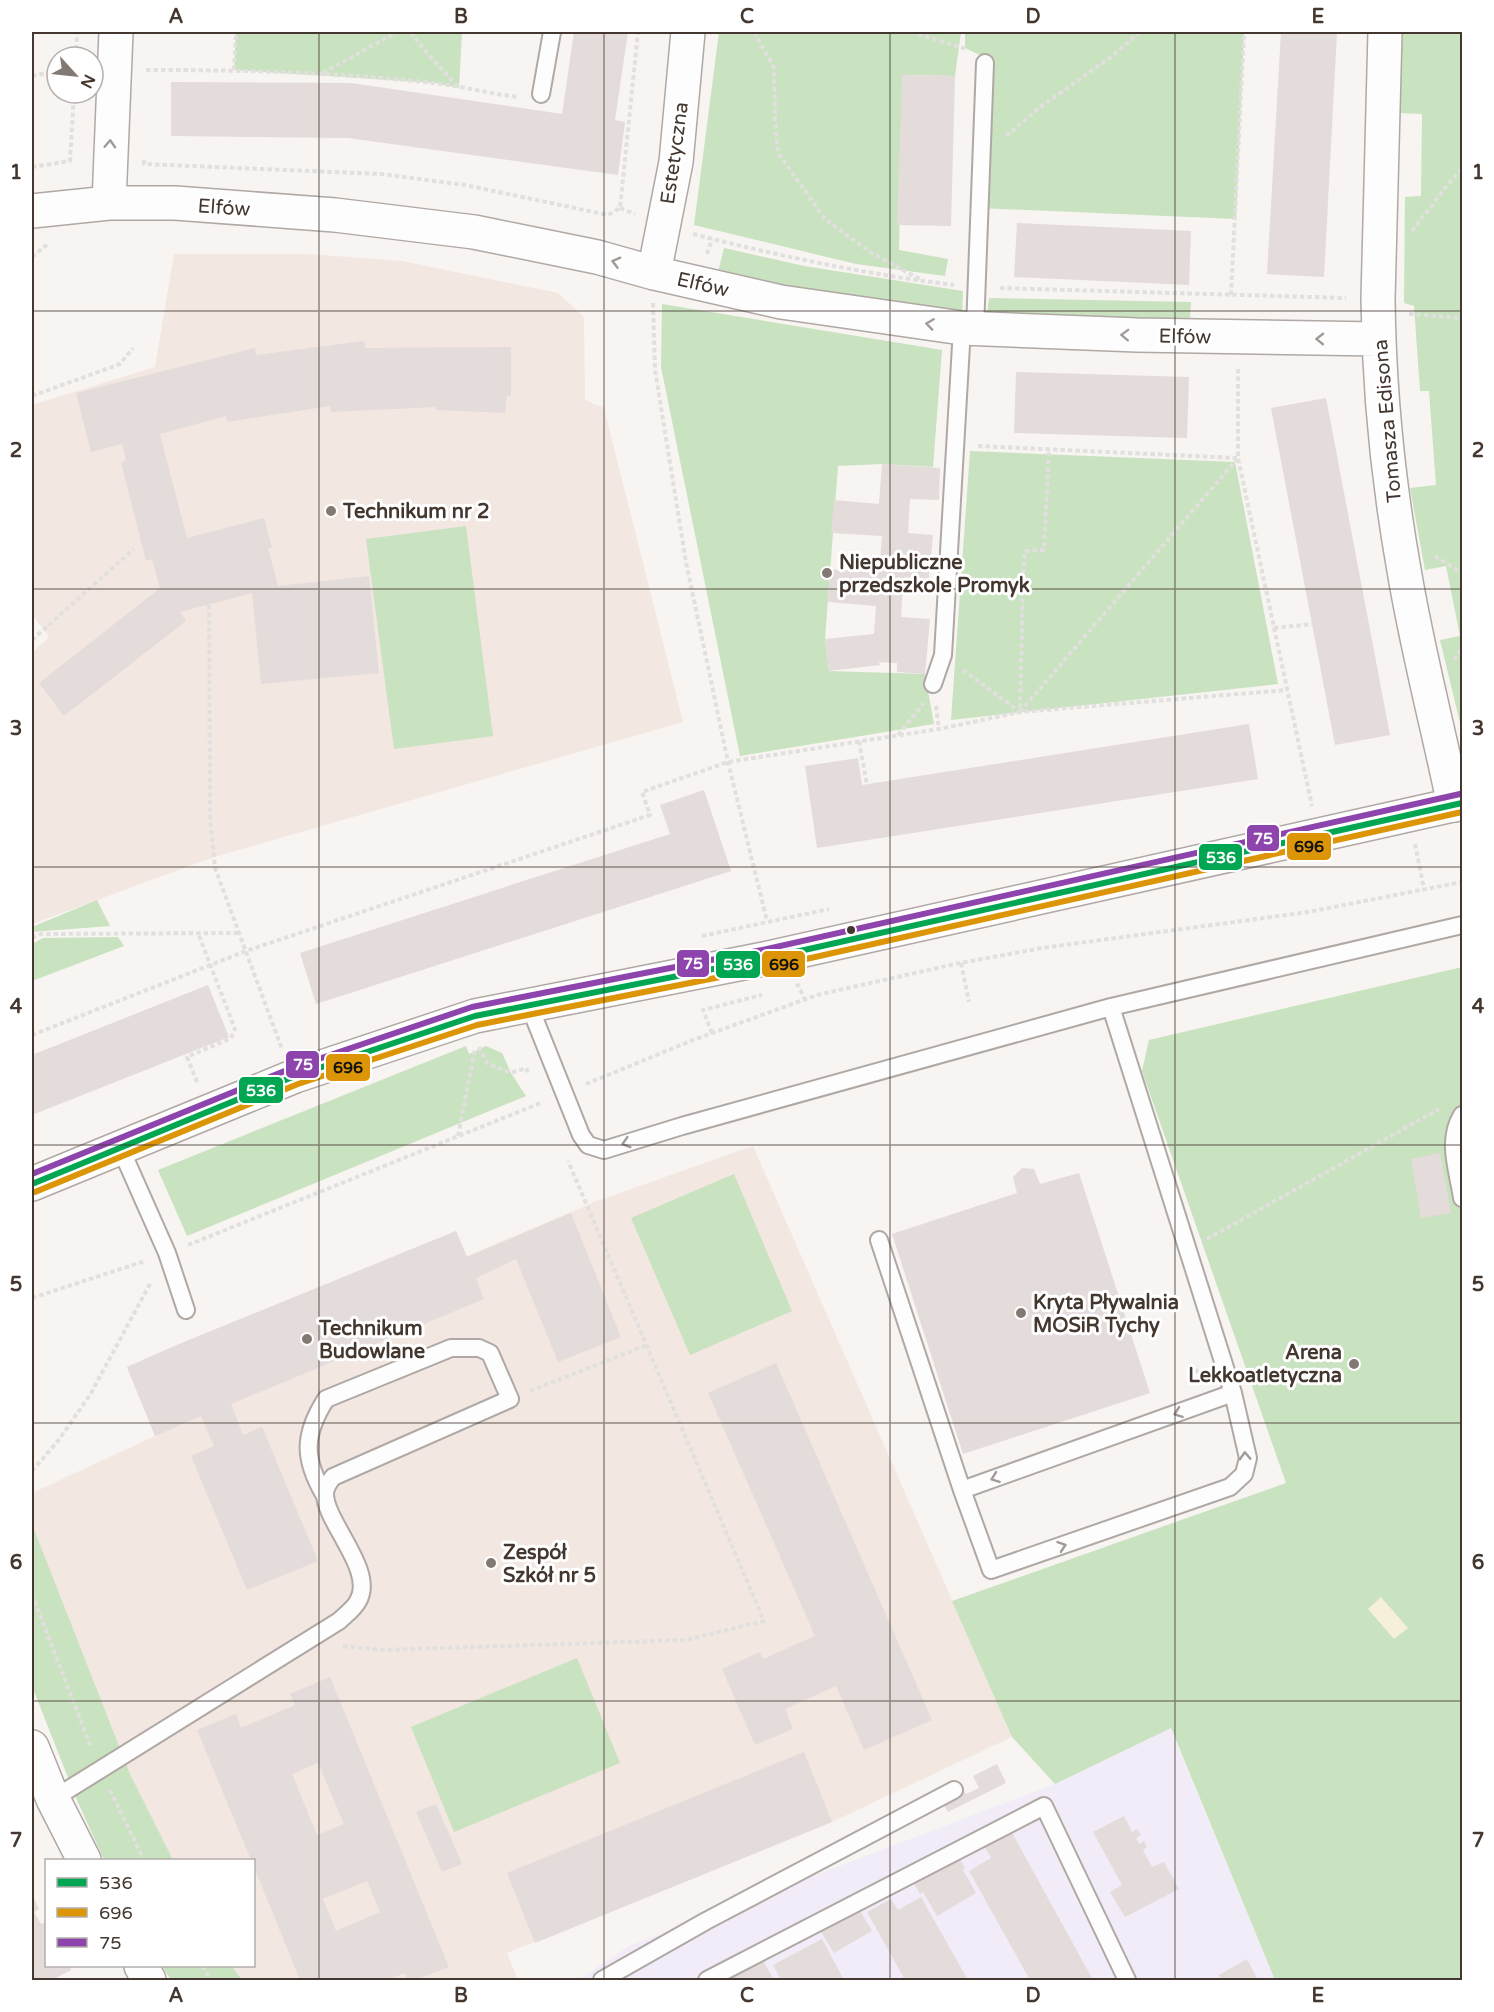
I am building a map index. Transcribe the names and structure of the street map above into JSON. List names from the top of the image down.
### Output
{
  "streets": {
    "street": ["Estetyczna", "Elfów", "Tomasza Edisona"]
  },
  "crossings": [
    ["Estetyczna", "Elfów"],
    ["Elfów", "Tomasza Edisona"]
  ],
  "one_way": ["Elfów"],
  "places": [
    "Technikum nr 2",
    "Niepubliczne przedszkole Promyk",
    "Kryta Pływalnia MOSiR Tychy",
    "Technikum Budowlane",
    "Arena Lekkoatletyczna",
    "Zespół Szkół nr 5"
  ],
  "lines": ["transit line 75", "transit line 536", "transit line 696"],
  "legend": ["536", "696", "75"],
  "north": "bottom right",
  "grid": {
    "columns": [
      "A",
      "B",
      "C",
      "D",
      "E"
    ],
    "rows": [
      "1",
      "2",
      "3",
      "4",
      "5",
      "6",
      "7"
    ]
  }
}
